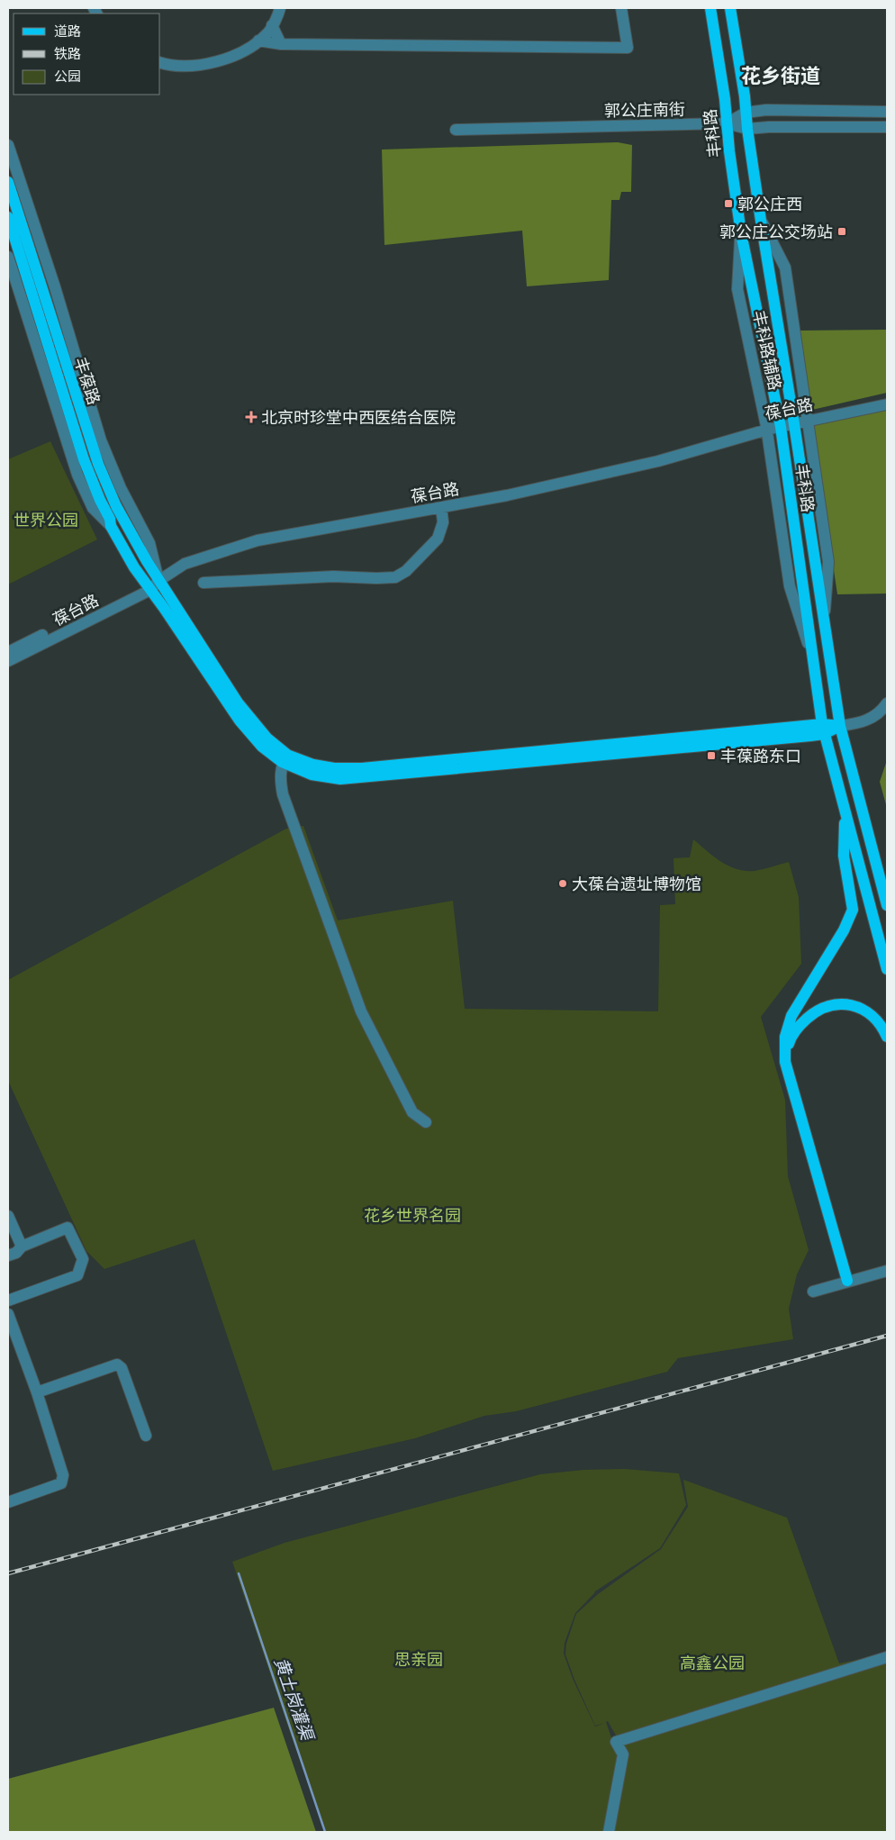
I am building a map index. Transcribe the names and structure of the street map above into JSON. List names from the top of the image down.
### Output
{
  "streets": {
    "main road": ["丰科路", "丰葆路"],
    "street": ["郭公庄南街", "丰科路辅路", "葆台路"]
  },
  "crossings": [
    ["郭公庄南街", "丰科路"],
    ["丰科路", "丰科路辅路"],
    ["丰科路", "葆台路"],
    ["丰科路辅路", "葆台路"],
    ["丰葆路", "葆台路"]
  ],
  "districts": ["花乡街道"],
  "water": ["黄土岗灌渠"],
  "parks": [
    "世界公园",
    "花乡世界名园",
    "思亲园",
    "高鑫公园"
  ],
  "places": {
    "transit": ["郭公庄西", "郭公庄公交场站", "丰葆路东口"],
    "health": ["北京时珍堂中西医结合医院"],
    "other": ["大葆台遗址博物馆"]
  },
  "legend": ["道路", "铁路", "公园"]
}
